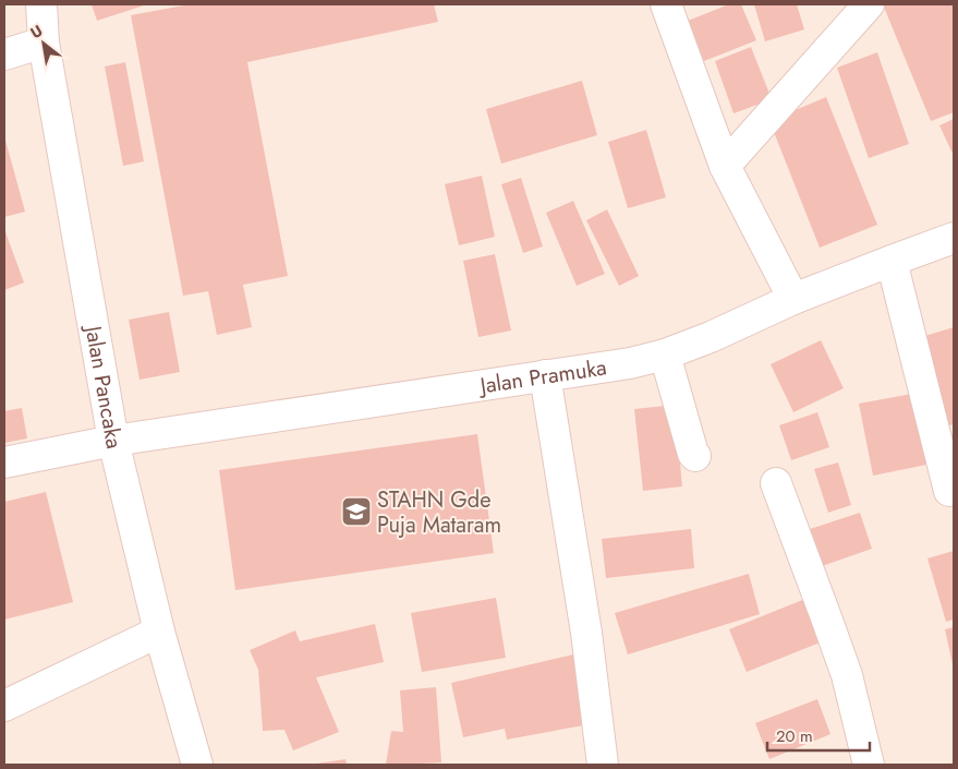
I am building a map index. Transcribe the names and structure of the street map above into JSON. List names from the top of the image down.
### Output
{
  "streets": {
    "street": ["Jalan Pramuka", "Jalan Pancaka"]
  },
  "crossings": [
    ["Jalan Pramuka", "Jalan Pancaka"]
  ],
  "places": {
    "school or university": ["STAHN Gde Puja Mataram"]
  },
  "scale_bar": "20 m",
  "north": "top left"
}
